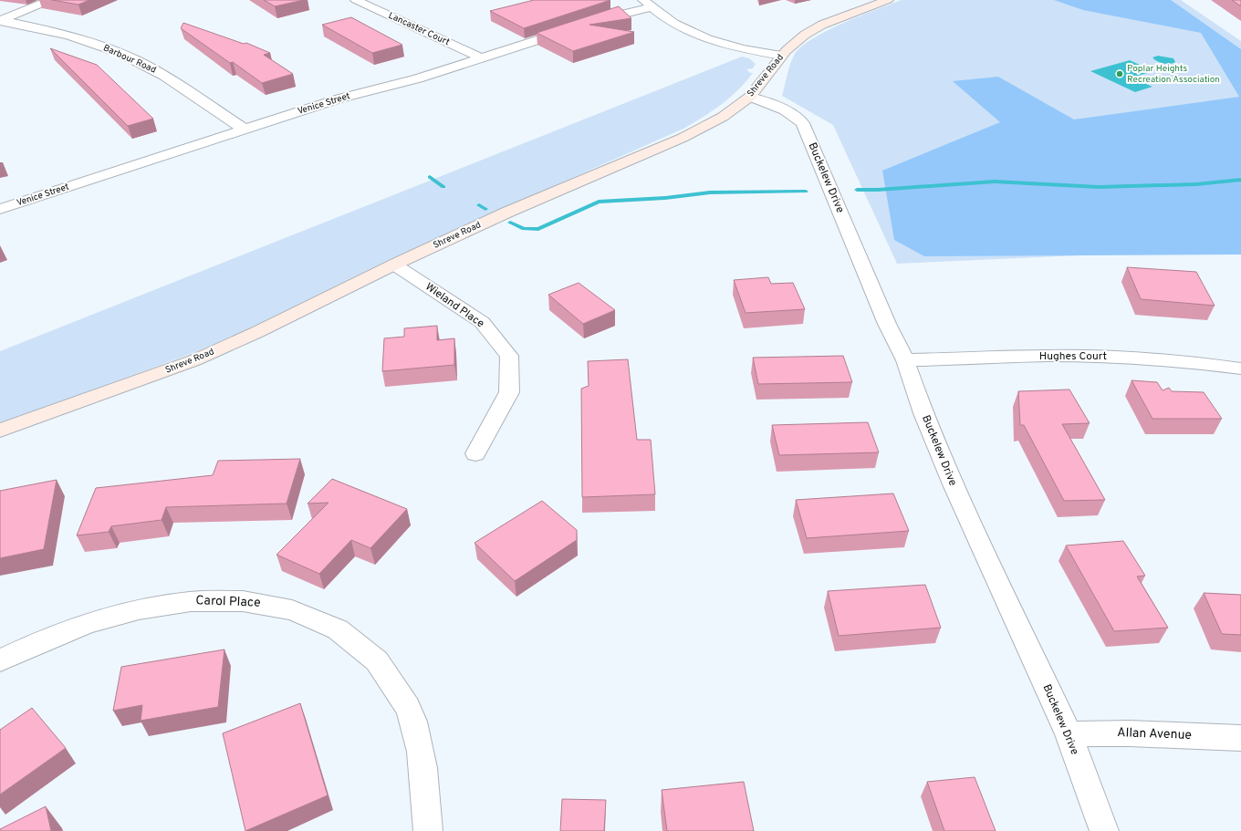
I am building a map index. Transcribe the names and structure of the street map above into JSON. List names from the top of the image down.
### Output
{
  "streets": {
    "main road": ["Shreve Road"],
    "street": [
      "Lancaster Court",
      "Barbour Road",
      "Venice Street",
      "Buckelew Drive",
      "Wieland Place",
      "Hughes Court",
      "Carol Place",
      "Allan Avenue"
    ]
  },
  "crossings": [
    ["Lancaster Court", "Venice Street"],
    ["Barbour Road", "Venice Street"],
    ["Shreve Road", "Buckelew Drive"],
    ["Shreve Road", "Wieland Place"],
    ["Buckelew Drive", "Hughes Court"],
    ["Buckelew Drive", "Allan Avenue"]
  ],
  "places": ["Poplar Heights Recreation Association"]
}
